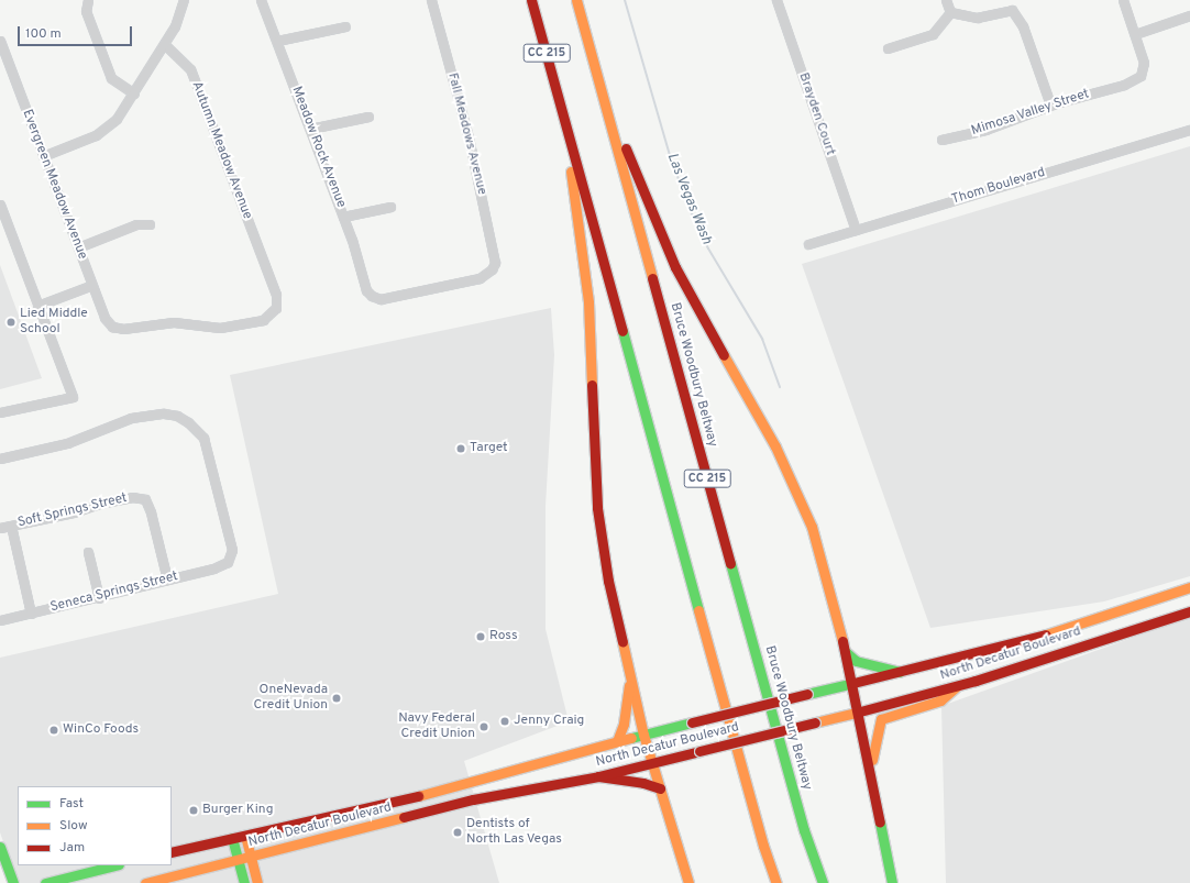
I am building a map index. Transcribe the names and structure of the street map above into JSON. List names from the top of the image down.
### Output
{
  "streets": {
    "main road": ["CC 215", "Bruce Woodbury Beltway", "North Decatur Boulevard"],
    "street": [
      "Mimosa Valley Street",
      "Brayden Court",
      "Fall Meadows Avenue",
      "Meadow Rock Avenue",
      "Autumn Meadow Avenue",
      "Evergreen Meadow Avenue",
      "Thom Boulevard",
      "Soft Springs Street",
      "Seneca Springs Street"
    ]
  },
  "crossings": [
    ["Brayden Court", "Thom Boulevard"],
    ["Fall Meadows Avenue", "Meadow Rock Avenue"],
    ["Autumn Meadow Avenue", "Evergreen Meadow Avenue"],
    ["Soft Springs Street", "Seneca Springs Street"]
  ],
  "water": ["Las Vegas Wash"],
  "places": [
    "Lied Middle School",
    "Target",
    "Ross",
    "OneNevada Credit Union",
    "Jenny Craig",
    "Navy Federal Credit Union",
    "WinCo Foods",
    "Burger King",
    "Dentists of North Las Vegas"
  ],
  "legend": ["Fast", "Slow", "Jam"],
  "scale_bar": "100 m"
}
